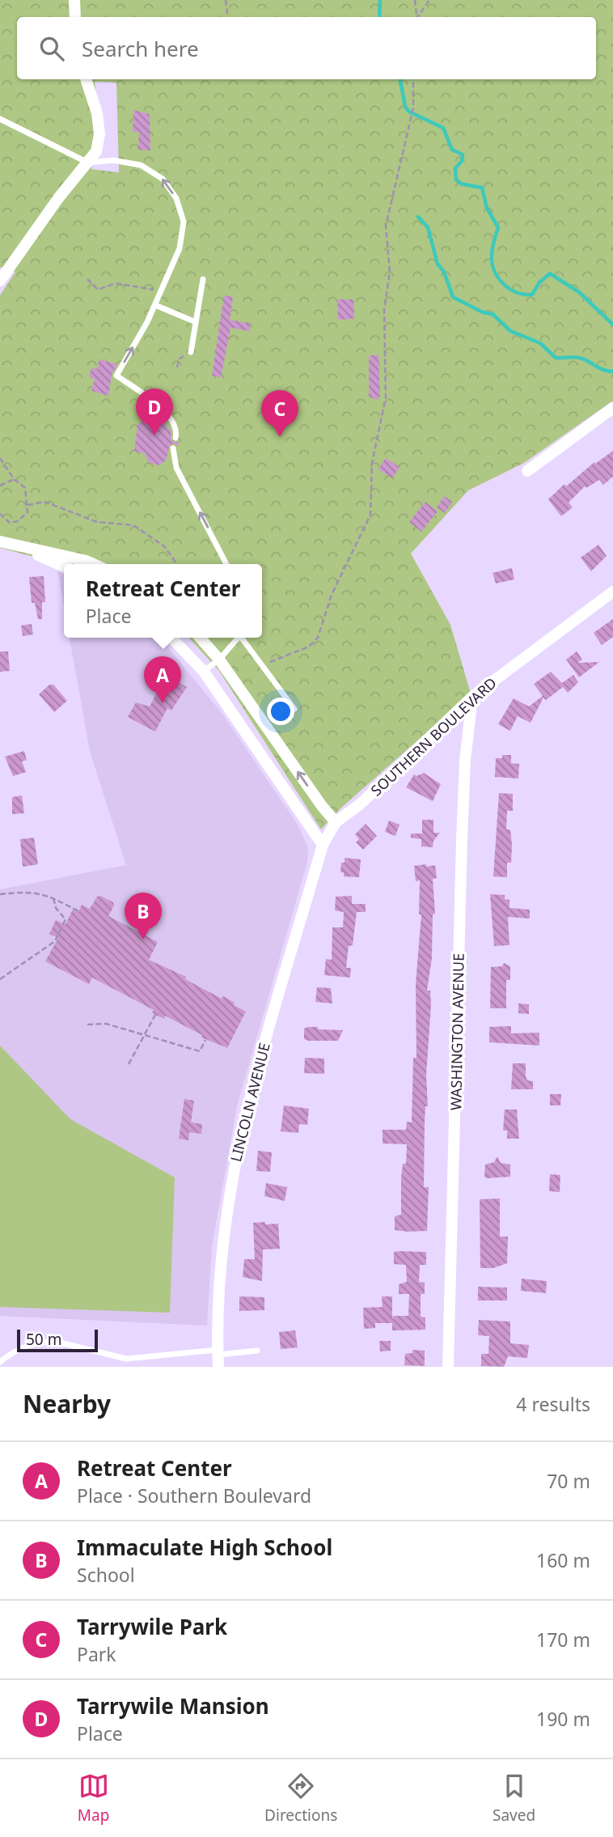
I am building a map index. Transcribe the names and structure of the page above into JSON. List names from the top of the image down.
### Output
{
  "streets": {
    "street": ["SOUTHERN BOULEVARD", "WASHINGTON AVENUE", "LINCOLN AVENUE"]
  },
  "crossings": [
    ["SOUTHERN BOULEVARD", "WASHINGTON AVENUE"],
    ["SOUTHERN BOULEVARD", "LINCOLN AVENUE"]
  ],
  "scale_bar": "50 m",
  "page": {
    "search": "Search here",
    "pins": [
      "D",
      "C",
      "A",
      "B"
    ],
    "popup": ["Retreat Center", "Place"],
    "scale": "50 m",
    "heading": ["Nearby", "4 results"],
    "list": [
      {
        "mark": "A",
        "name": "Retreat Center",
        "note": "Place · Southern Boulevard",
        "value": "70 m"
      },
      {
        "mark": "B",
        "name": "Immaculate High School",
        "note": "School",
        "value": "160 m"
      },
      {
        "mark": "C",
        "name": "Tarrywile Park",
        "note": "Park",
        "value": "170 m"
      },
      {
        "mark": "D",
        "name": "Tarrywile Mansion",
        "note": "Place",
        "value": "190 m"
      }
    ],
    "nav": ["Map", "Directions", "Saved"]
  }
}
